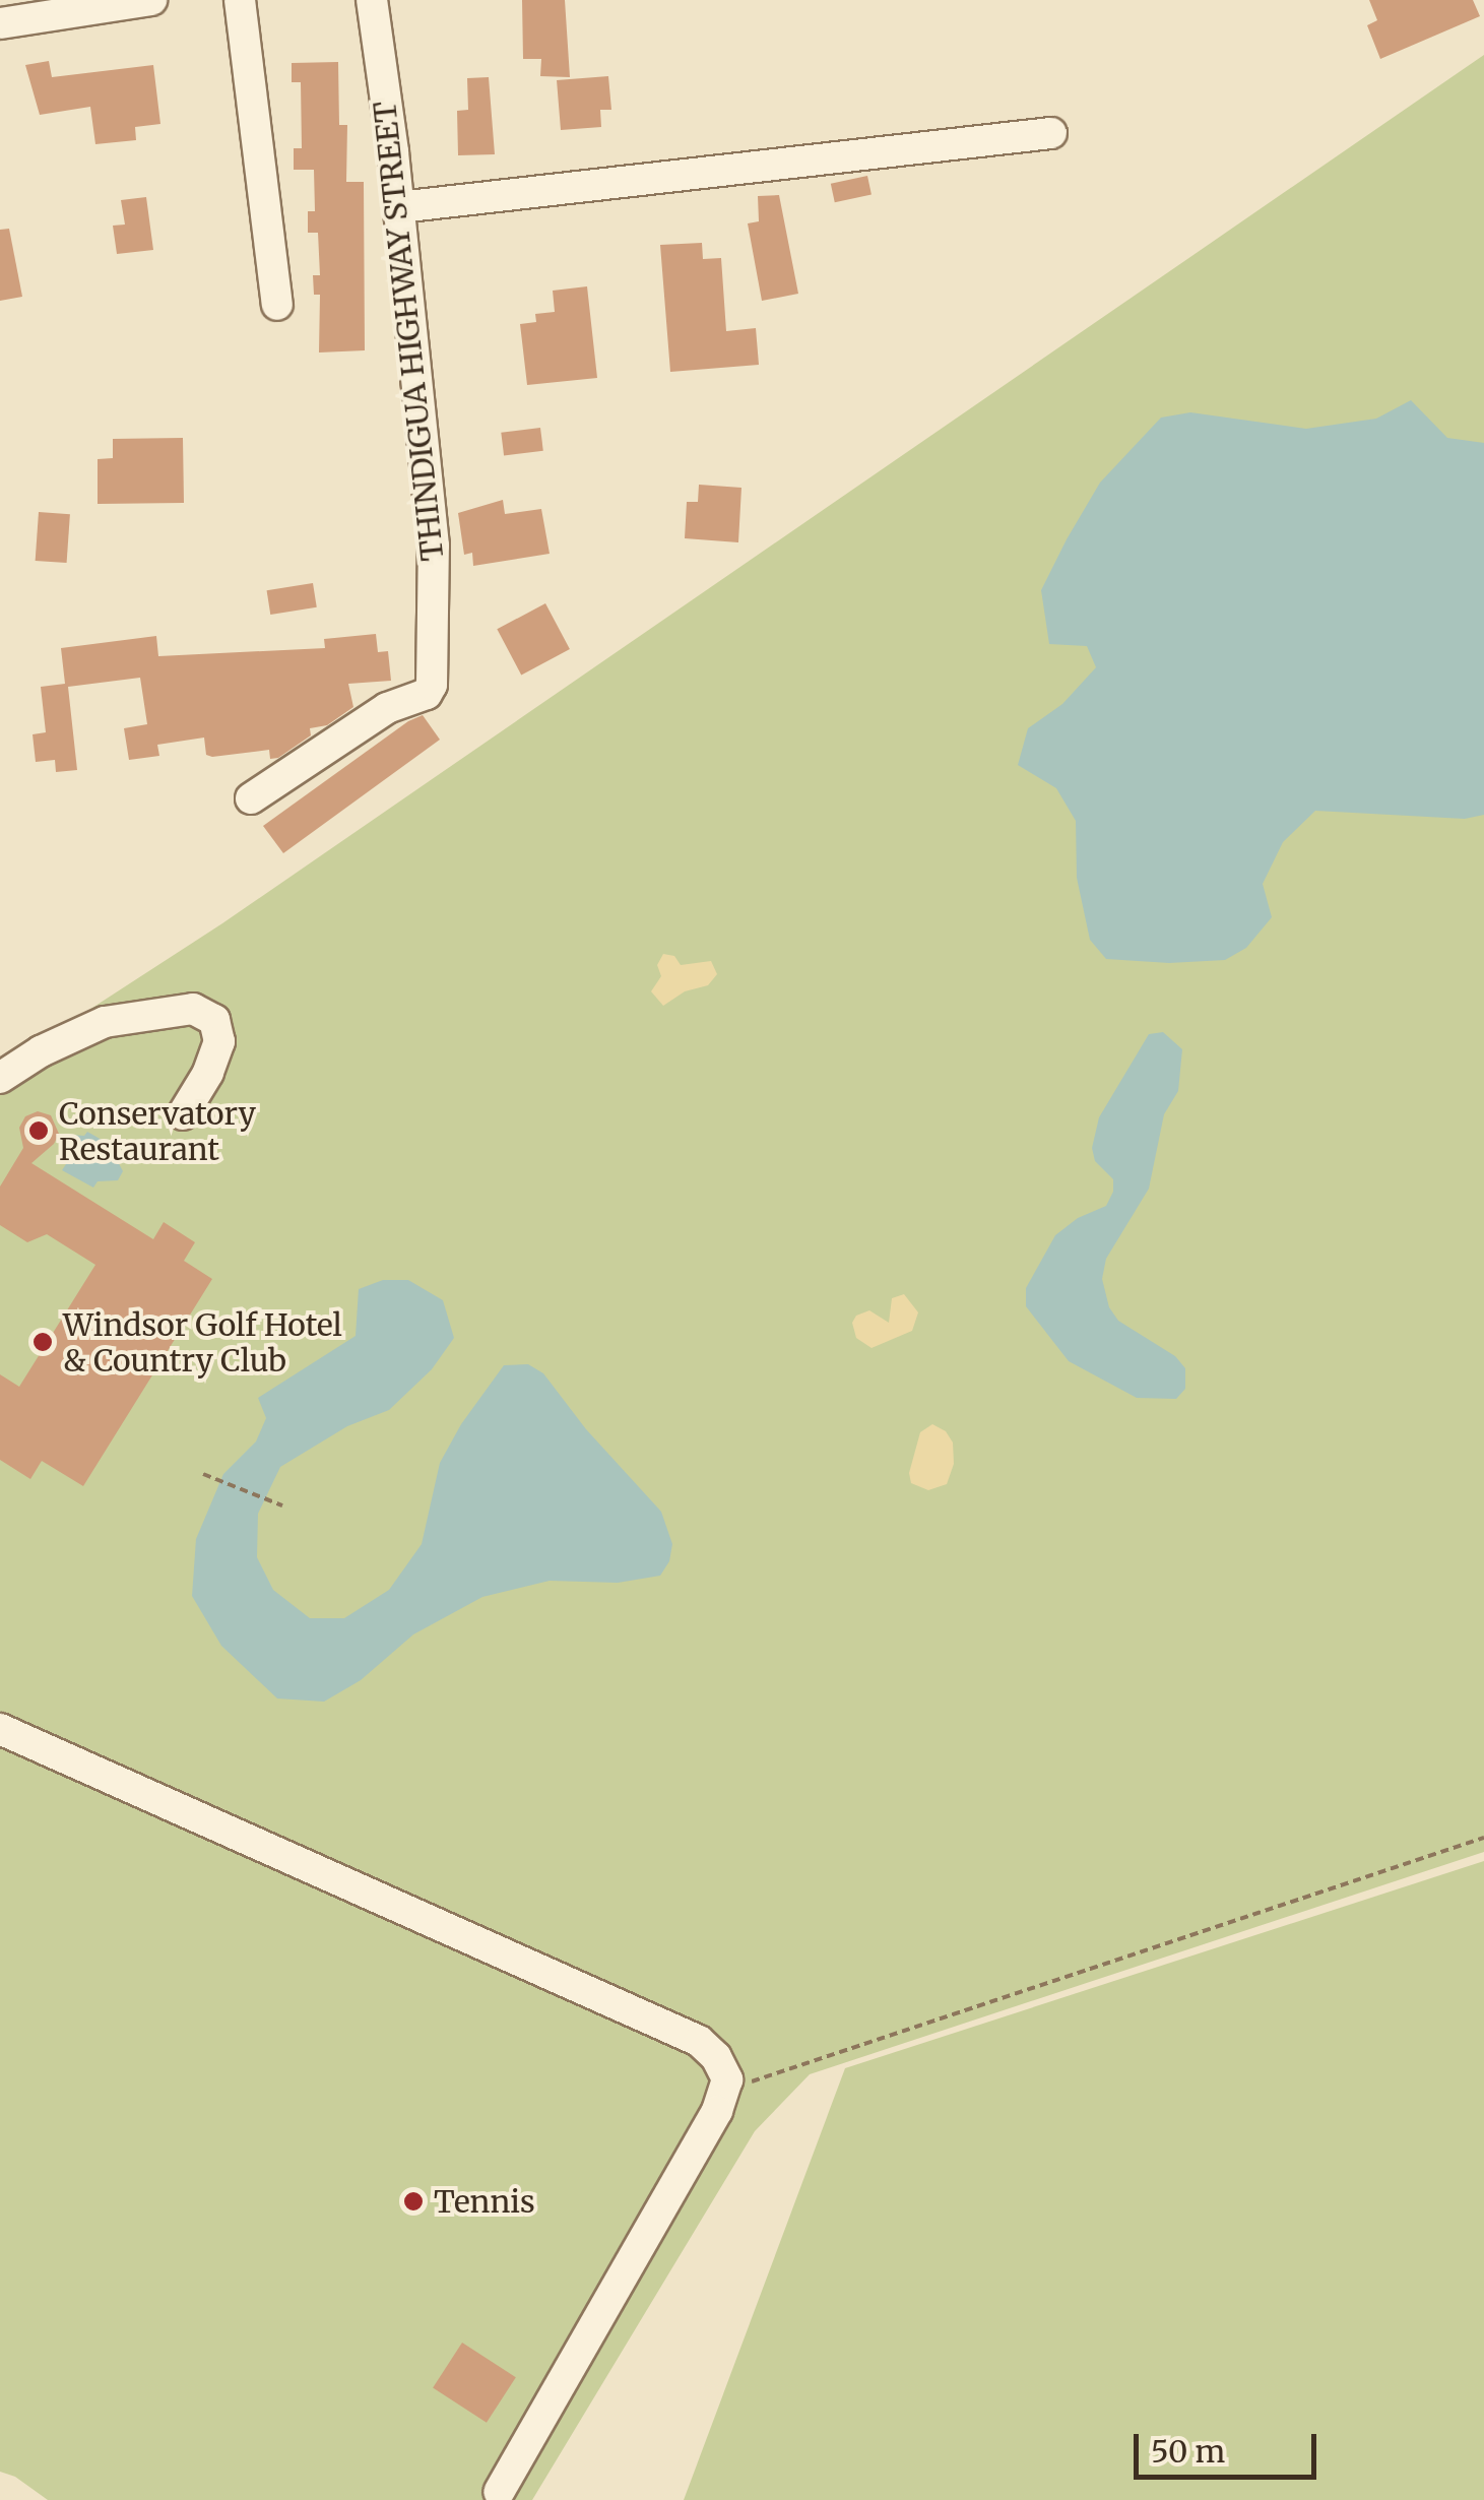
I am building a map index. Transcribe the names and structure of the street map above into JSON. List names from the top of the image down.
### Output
{
  "streets": {
    "street": ["THINDIGUA HIGHWAY STREET"]
  },
  "places": ["Conservatory Restaurant", "Windsor Golf Hotel & Country Club", "Tennis"],
  "scale_bar": "50 m"
}
